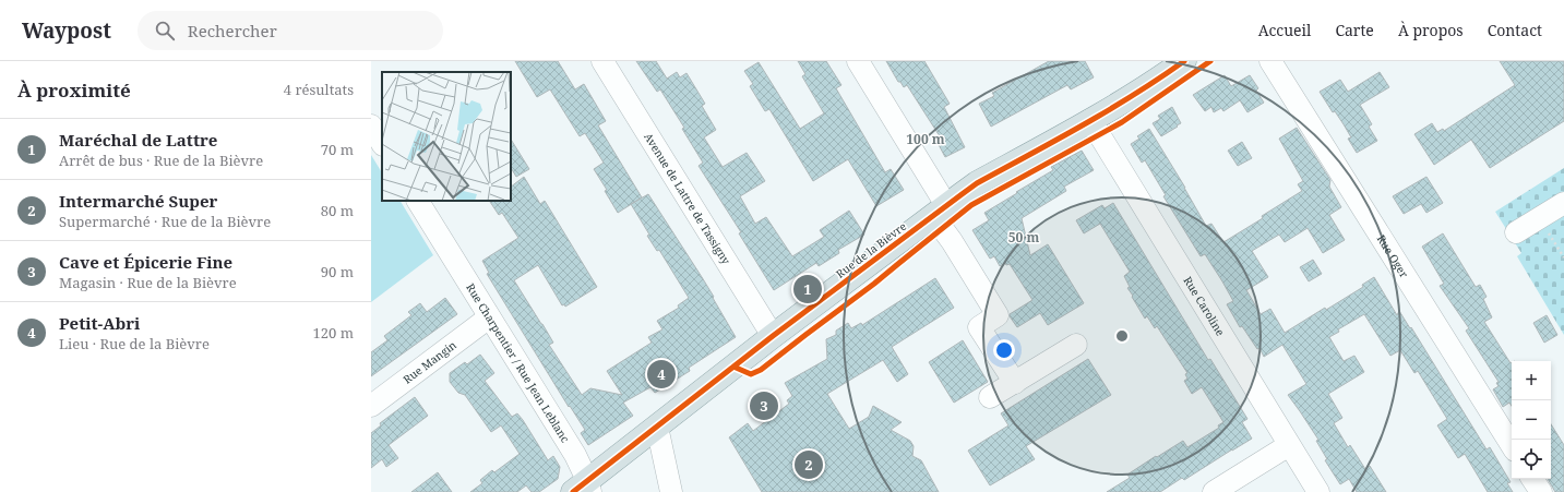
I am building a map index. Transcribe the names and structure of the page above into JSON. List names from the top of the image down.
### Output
{
  "streets": {
    "main road": ["Rue de la Bièvre"],
    "street": [
      "Avenue de Lattre de Tassigny",
      "Rue Oger",
      "Rue Caroline",
      "Rue Mangin",
      "Rue Charpentier / Rue Jean Leblanc"
    ]
  },
  "crossings": [
    ["Avenue de Lattre de Tassigny", "Rue de la Bièvre"],
    ["Rue de la Bièvre", "Rue Caroline"],
    ["Rue de la Bièvre", "Rue Charpentier / Rue Jean Leblanc"],
    ["Rue Mangin", "Rue Charpentier / Rue Jean Leblanc"]
  ],
  "page": {
    "header": "Waypost",
    "search": "Rechercher",
    "nav": [
      "Accueil",
      "Carte",
      "À propos",
      "Contact"
    ],
    "heading": ["À proximité", "4 résultats"],
    "list": [
      {
        "mark": "1",
        "name": "Maréchal de Lattre",
        "note": "Arrêt de bus · Rue de la Bièvre",
        "value": "70 m"
      },
      {
        "mark": "2",
        "name": "Intermarché Super",
        "note": "Supermarché · Rue de la Bièvre",
        "value": "80 m"
      },
      {
        "mark": "3",
        "name": "Cave et Épicerie Fine",
        "note": "Magasin · Rue de la Bièvre",
        "value": "90 m"
      },
      {
        "mark": "4",
        "name": "Petit-Abri",
        "note": "Lieu · Rue de la Bièvre",
        "value": "120 m"
      }
    ],
    "pins": [
      "1",
      "4",
      "3",
      "2"
    ],
    "map_buttons": ["+", "−"]
  },
  "rings": ["100 m", "50 m"]
}
